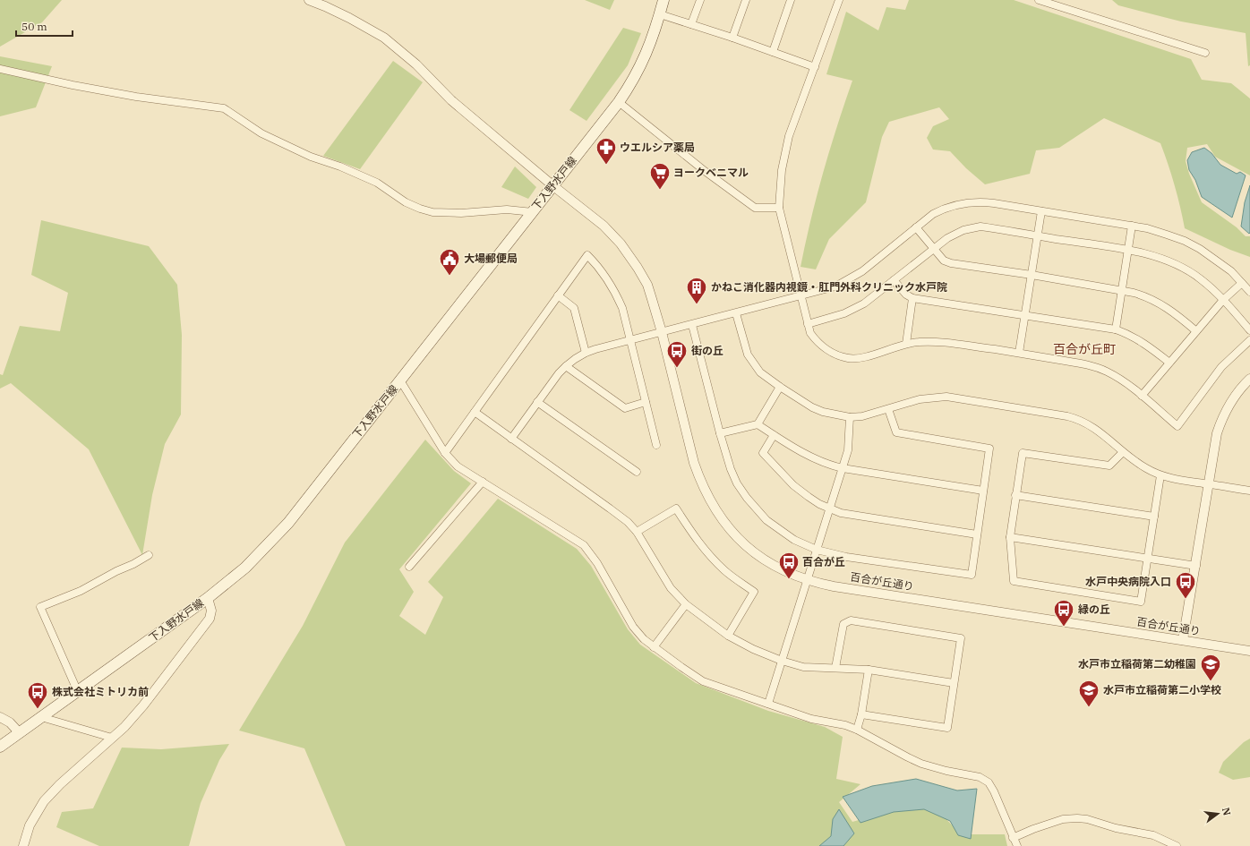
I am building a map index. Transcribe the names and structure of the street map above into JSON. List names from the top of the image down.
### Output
{
  "streets": {
    "main road": ["下入野水戸線"],
    "street": ["百合が丘通り"]
  },
  "crossings": [
    ["下入野水戸線", "百合が丘通り"]
  ],
  "districts": ["百合が丘町"],
  "places": {
    "pharmacy": ["ウエルシア薬局"],
    "supermarket": ["ヨークベニマル"],
    "public building": ["大場郵便局"],
    "building": ["かねこ消化器内視鏡・肛門外科クリニック水戸院"],
    "bus stop": [
      "街の丘",
      "百合が丘",
      "水戸中央病院入口",
      "緑の丘",
      "株式会社ミトリカ前"
    ],
    "school or university": ["水戸市立稲荷第二幼稚園", "水戸市立稲荷第二小学校"]
  },
  "scale_bar": "50 m",
  "north": "right"
}
